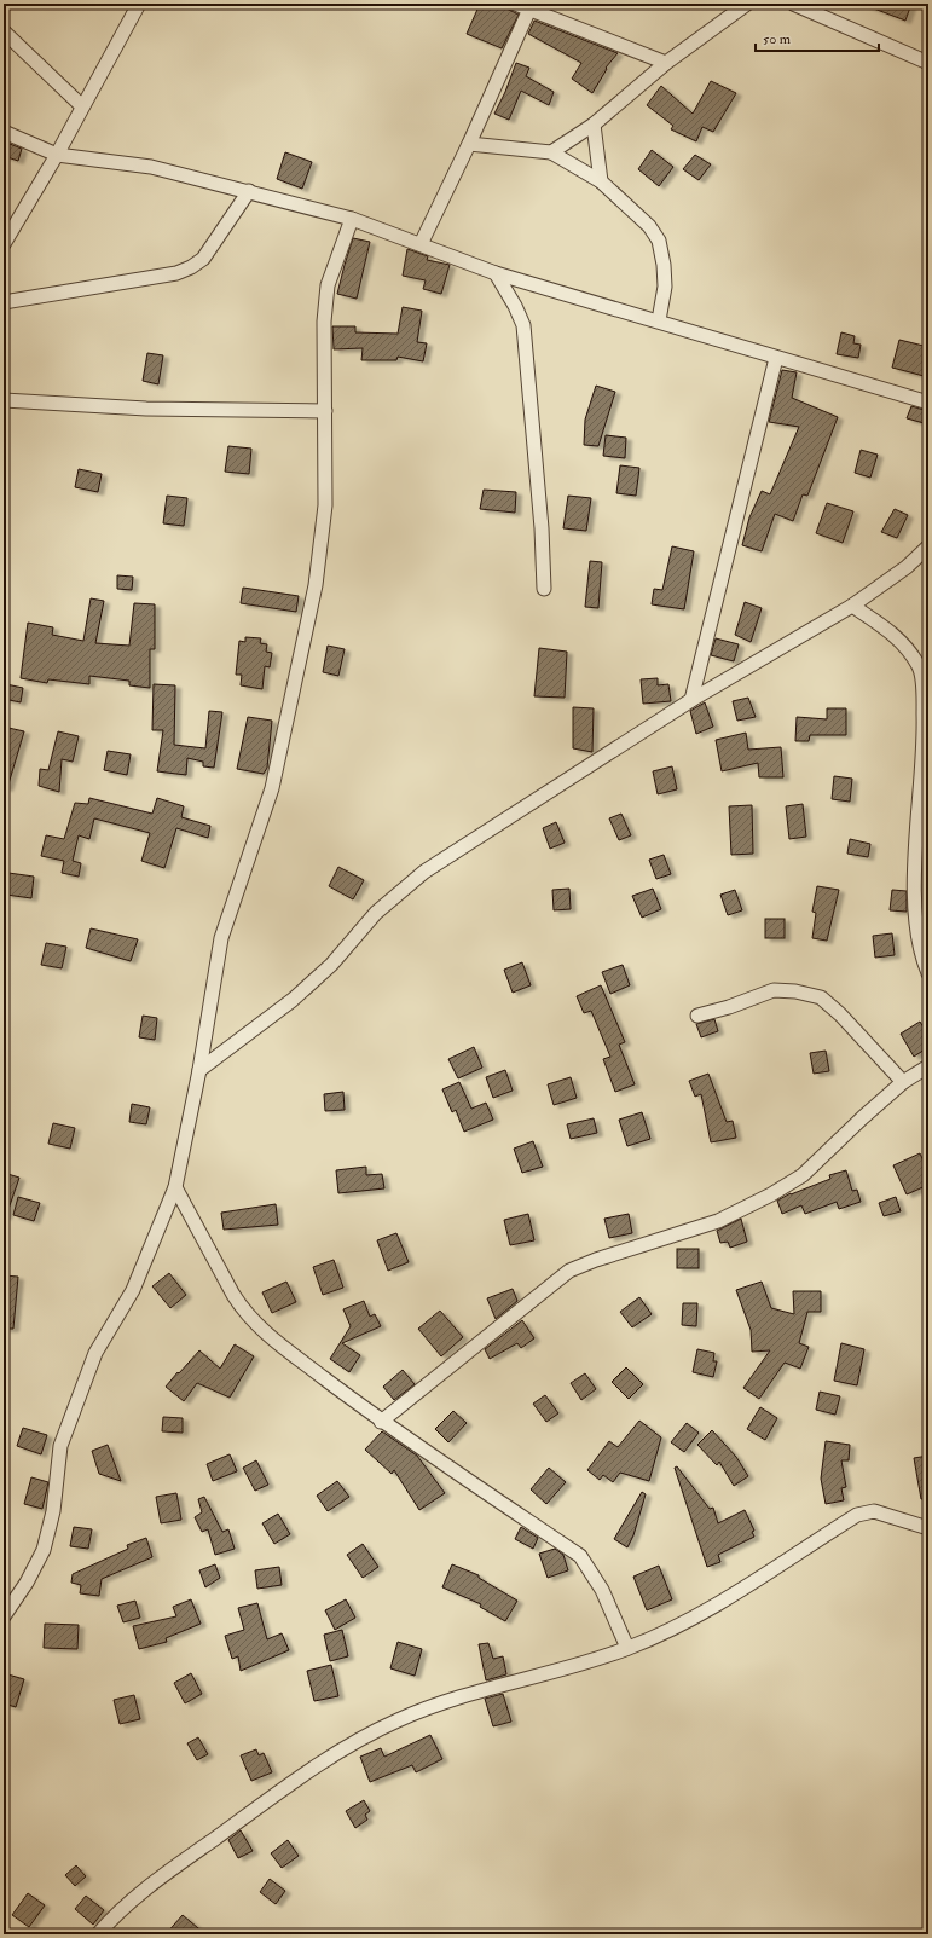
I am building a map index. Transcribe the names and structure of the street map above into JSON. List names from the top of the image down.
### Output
{
  "scale_bar": "50 m"
}
